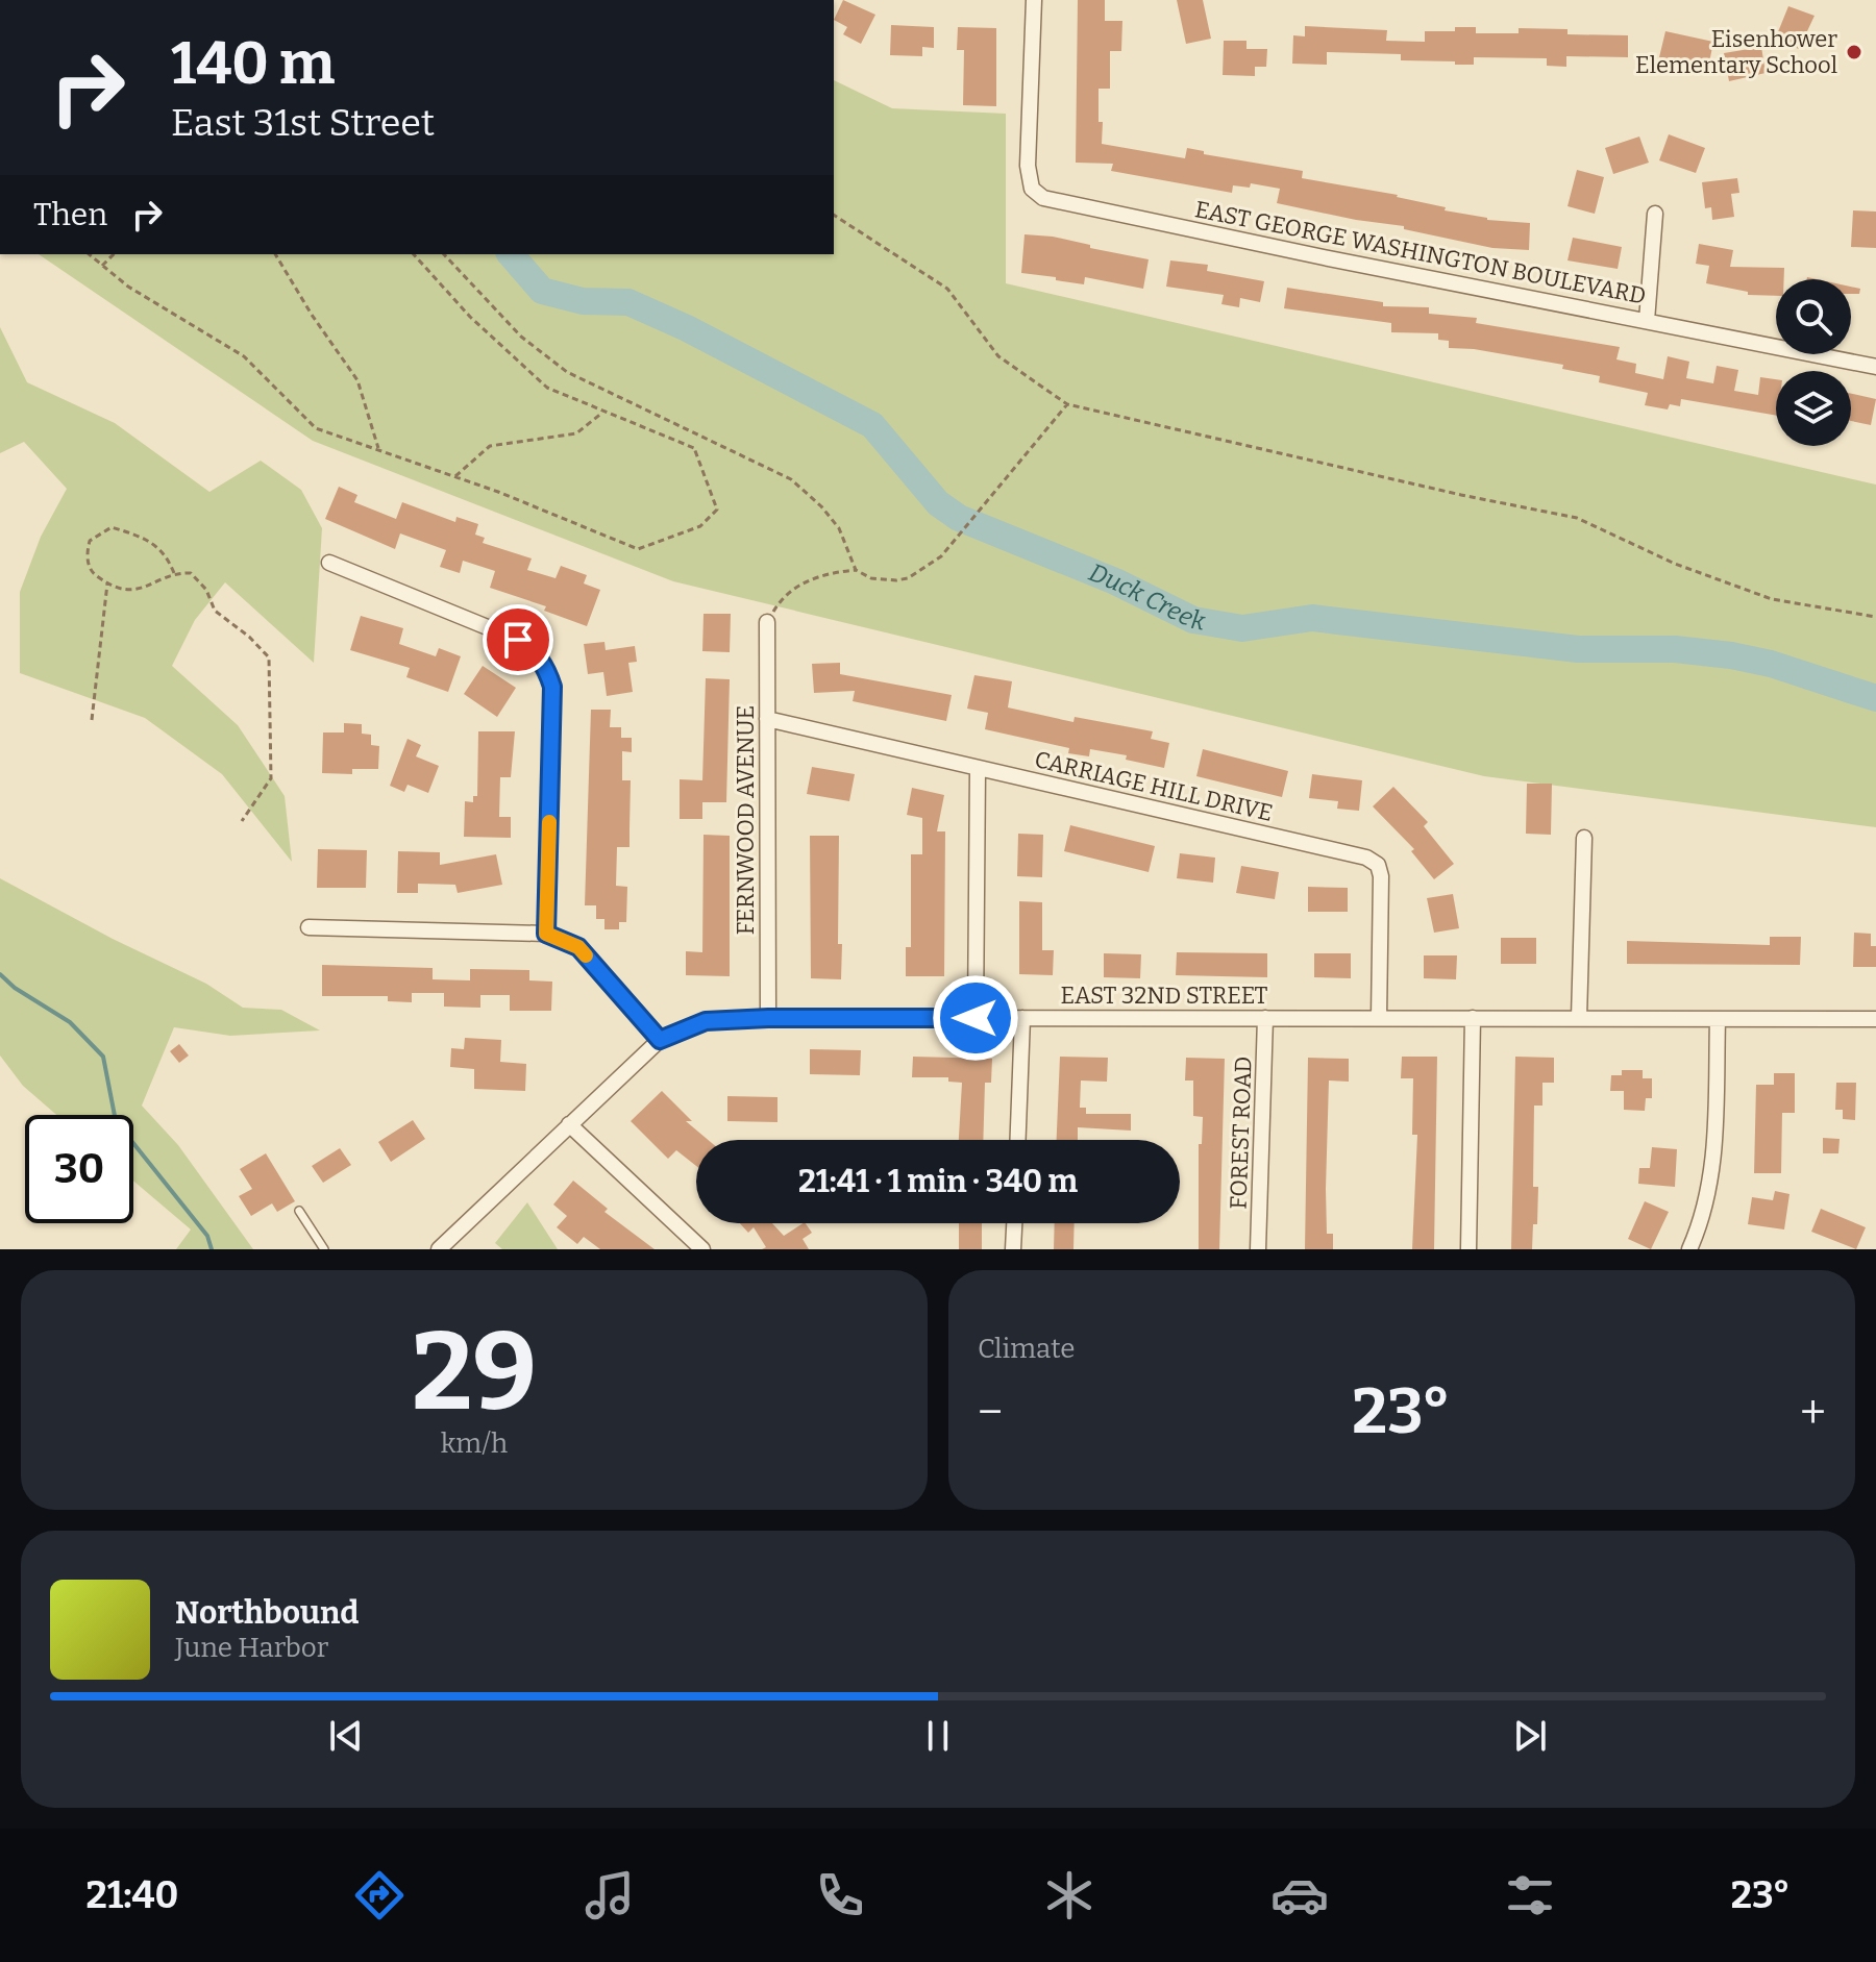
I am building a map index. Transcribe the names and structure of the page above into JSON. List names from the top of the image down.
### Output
{
  "streets": {
    "street": [
      "EAST GEORGE WASHINGTON BOULEVARD",
      "CARRIAGE HILL DRIVE",
      "FERNWOOD AVENUE",
      "EAST 32ND STREET",
      "FOREST ROAD"
    ]
  },
  "crossings": [
    ["CARRIAGE HILL DRIVE", "FERNWOOD AVENUE"],
    ["CARRIAGE HILL DRIVE", "EAST 32ND STREET"],
    ["FERNWOOD AVENUE", "EAST 32ND STREET"],
    ["EAST 32ND STREET", "FOREST ROAD"]
  ],
  "water": ["Duck Creek"],
  "places": ["Eisenhower Elementary School"],
  "page": {
    "turn": ["140 m", "East 31st Street"],
    "then": "Then",
    "limit": "30",
    "trip": "21:41 · 1 min · 340 m",
    "tile": [
      ["29", "km/h"],
      "Climate"
    ],
    "heat": ["−", "23°", "+"],
    "song": ["Northbound", "June Harbor"],
    "tabs": ["21:40", "23°"]
  }
}
